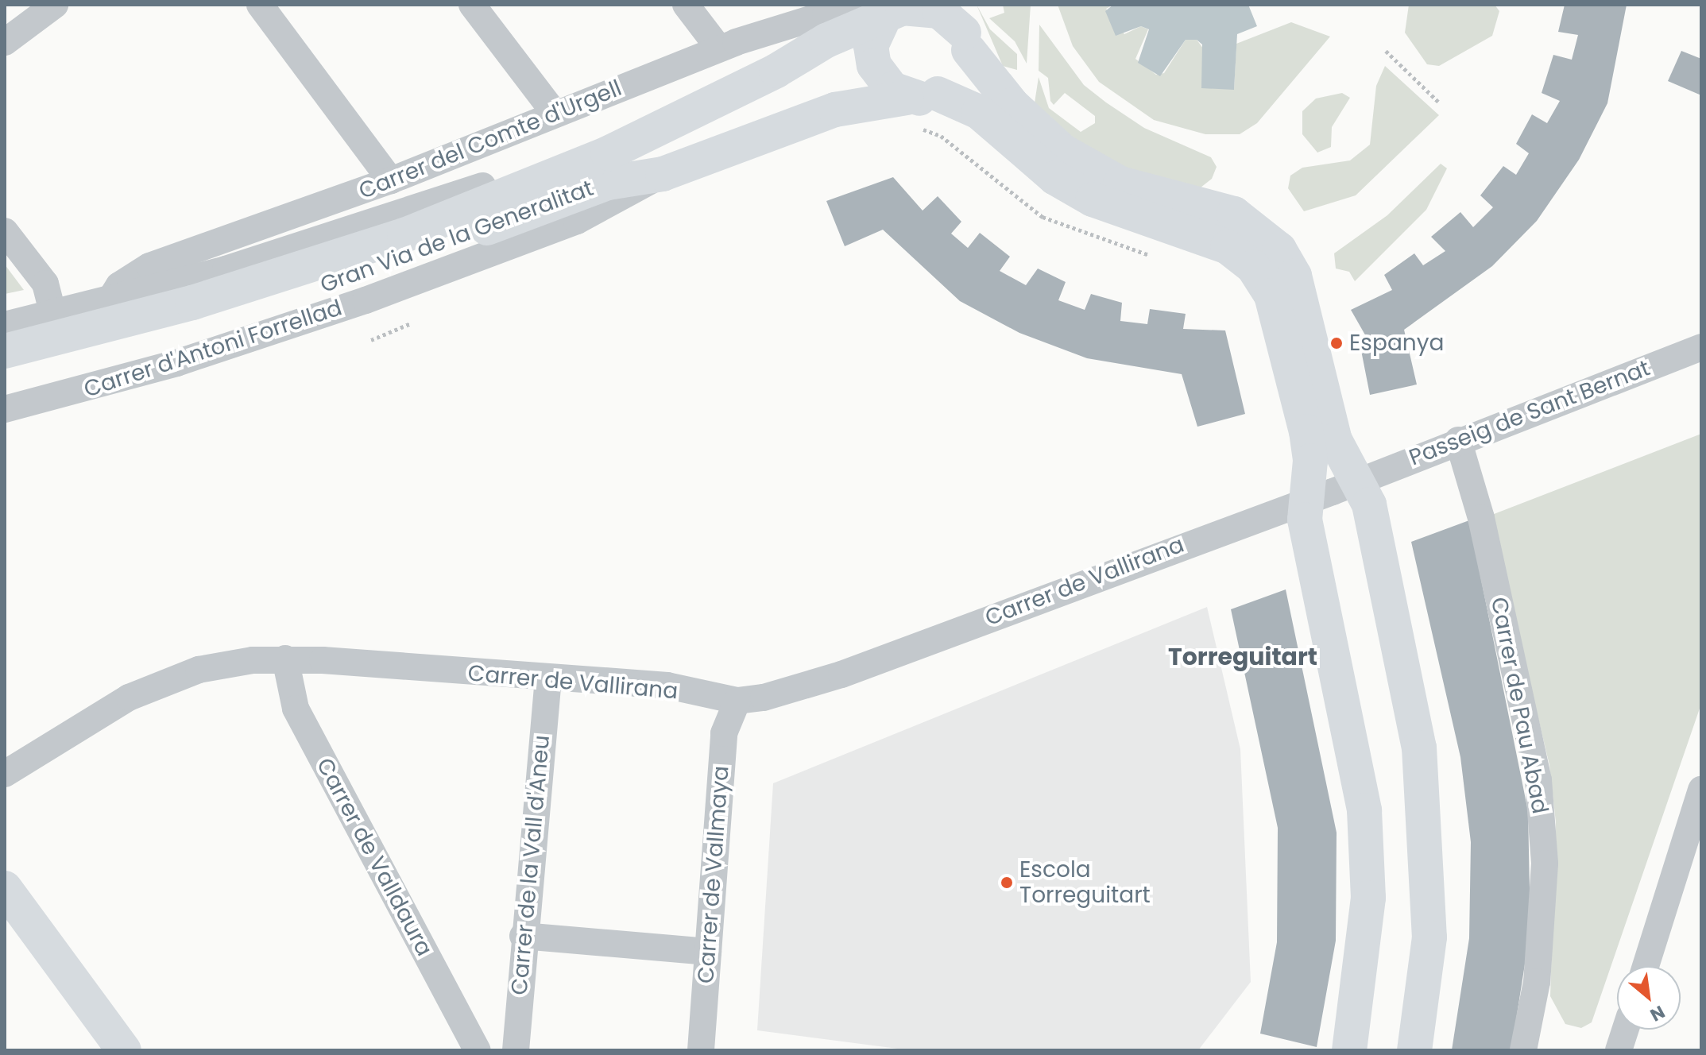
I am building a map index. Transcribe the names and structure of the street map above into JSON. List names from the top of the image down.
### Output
{
  "streets": {
    "main road": ["Gran Via de la Generalitat"],
    "street": [
      "Carrer del Comte d'Urgell",
      "Carrer d'Antoni Forrellad",
      "Passeig de Sant Bernat",
      "Carrer de Vallirana",
      "Carrer de Pau Abad",
      "Carrer de Valldaura",
      "Carrer de la Vall d'Aneu",
      "Carrer de Vallmaya"
    ]
  },
  "crossings": [
    ["Carrer del Comte d'Urgell", "Gran Via de la Generalitat"],
    ["Gran Via de la Generalitat", "Carrer d'Antoni Forrellad"],
    ["Passeig de Sant Bernat", "Carrer de Vallirana"],
    ["Passeig de Sant Bernat", "Carrer de Pau Abad"],
    ["Carrer de Vallirana", "Carrer de Valldaura"],
    ["Carrer de Vallirana", "Carrer de la Vall d'Aneu"],
    ["Carrer de Vallirana", "Carrer de Vallmaya"]
  ],
  "districts": ["Torreguitart"],
  "places": ["Espanya", "Escola Torreguitart"],
  "north": "bottom right"
}
